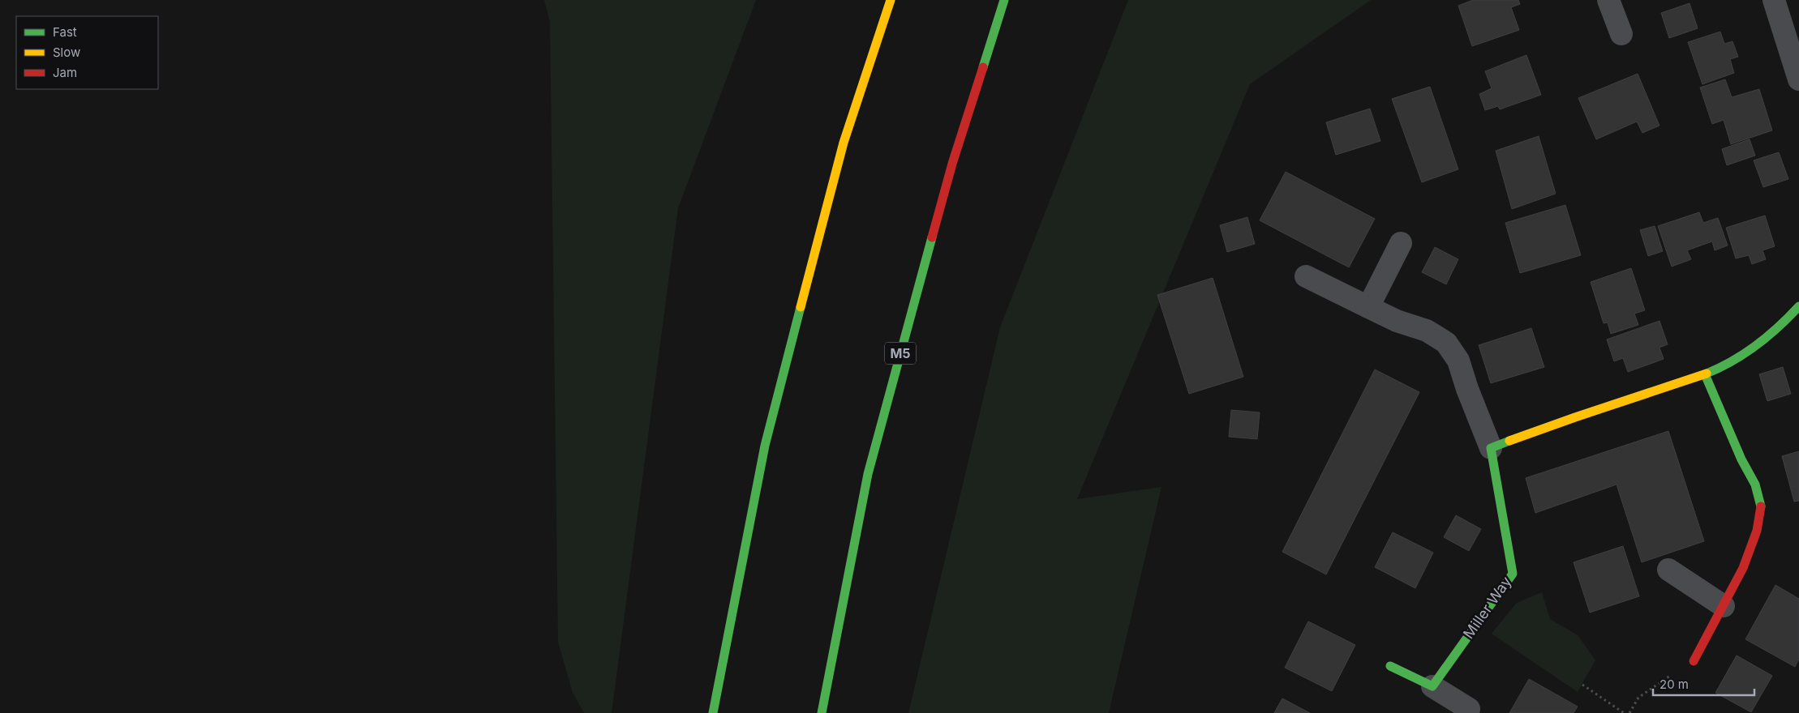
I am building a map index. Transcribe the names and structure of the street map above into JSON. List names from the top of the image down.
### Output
{
  "streets": {
    "main road": ["M5", "Miller Way"]
  },
  "legend": ["Fast", "Slow", "Jam"],
  "scale_bar": "20 m"
}
